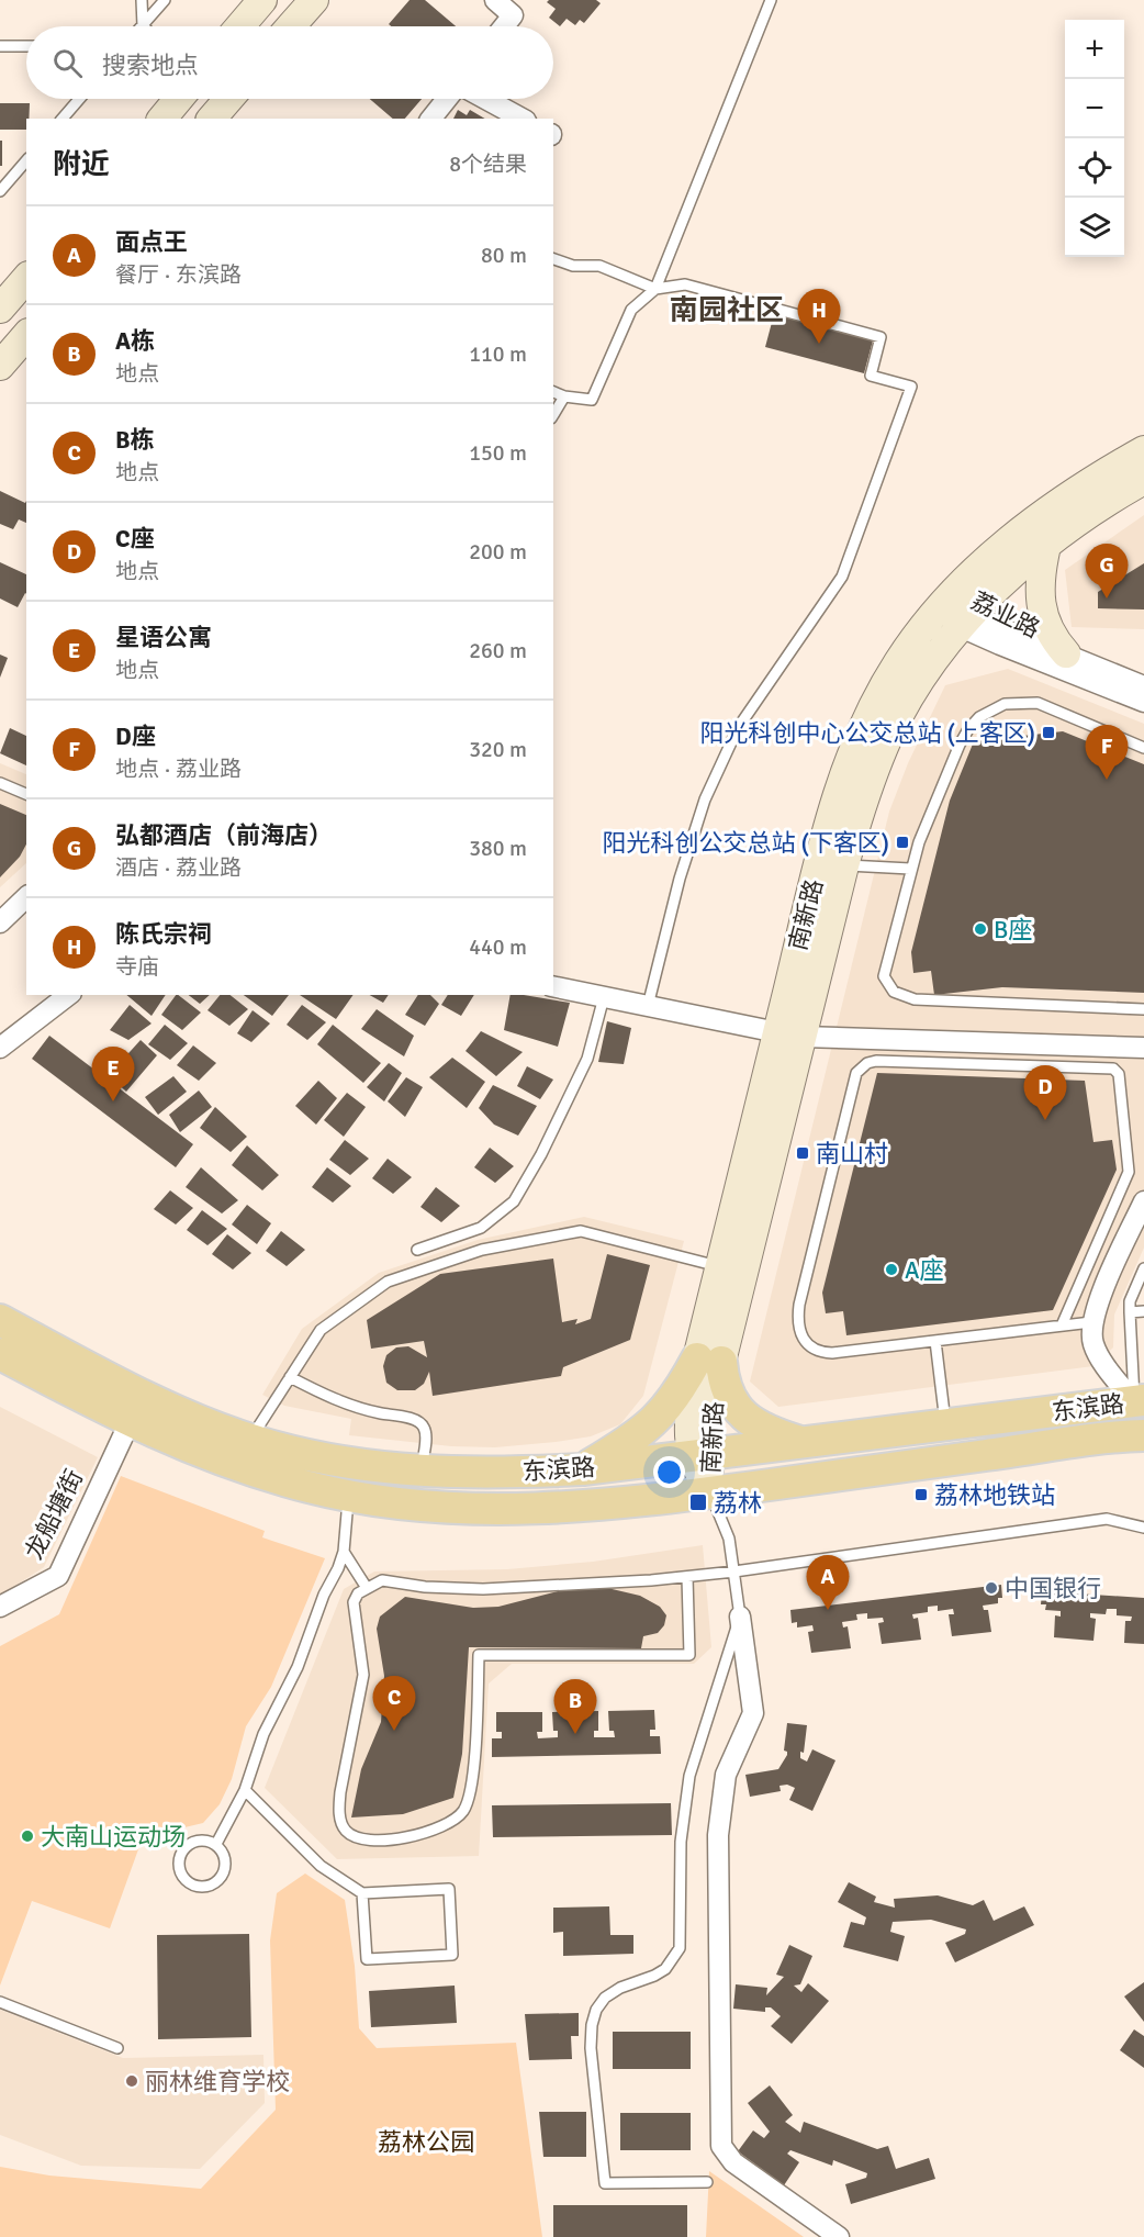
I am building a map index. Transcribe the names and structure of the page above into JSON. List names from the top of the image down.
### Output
{
  "streets": {
    "main road": ["南新路", "东滨路"],
    "street": ["荔业路", "龙船塘街"]
  },
  "crossings": [
    ["荔业路", "南新路"],
    ["南新路", "东滨路"],
    ["东滨路", "龙船塘街"]
  ],
  "districts": ["南园社区"],
  "parks": ["荔林公园"],
  "places": {
    "transit": [
      "阳光科创中心公交总站 (上客区)",
      "阳光科创公交总站 (下客区)",
      "南山村",
      "荔林地铁站",
      "荔林"
    ],
    "other": [
      "B座",
      "A座",
      "中国银行",
      "大南山运动场",
      "丽林维育学校"
    ]
  },
  "page": {
    "map_buttons": ["+", "−"],
    "search": "搜索地点",
    "heading": ["附近", "8个结果"],
    "list": [
      {
        "mark": "A",
        "name": "面点王",
        "note": "餐厅 · 东滨路",
        "value": "80 m"
      },
      {
        "mark": "B",
        "name": "A栋",
        "note": "地点",
        "value": "110 m"
      },
      {
        "mark": "C",
        "name": "B栋",
        "note": "地点",
        "value": "150 m"
      },
      {
        "mark": "D",
        "name": "C座",
        "note": "地点",
        "value": "200 m"
      },
      {
        "mark": "E",
        "name": "星语公寓",
        "note": "地点",
        "value": "260 m"
      },
      {
        "mark": "F",
        "name": "D座",
        "note": "地点 · 荔业路",
        "value": "320 m"
      },
      {
        "mark": "G",
        "name": "弘都酒店（前海店）",
        "note": "酒店 · 荔业路",
        "value": "380 m"
      },
      {
        "mark": "H",
        "name": "陈氏宗祠",
        "note": "寺庙",
        "value": "440 m"
      }
    ],
    "pins": [
      "H",
      "G",
      "F",
      "E",
      "D",
      "A",
      "C",
      "B"
    ]
  }
}
